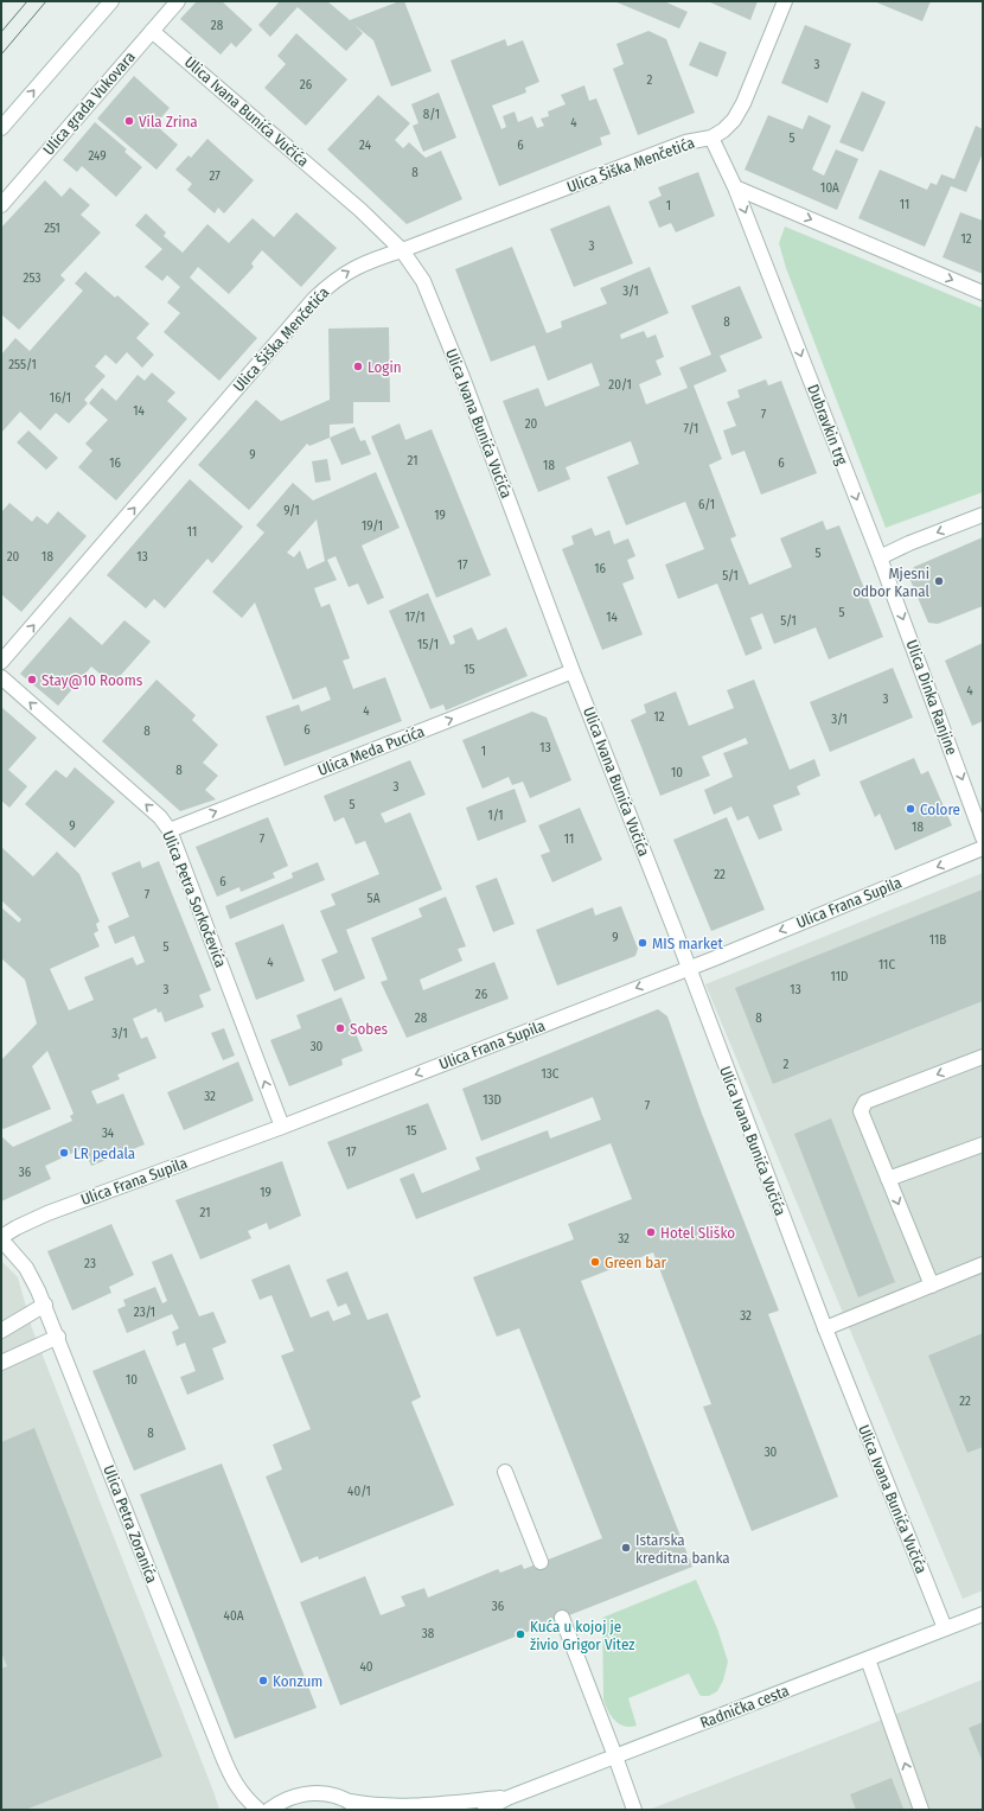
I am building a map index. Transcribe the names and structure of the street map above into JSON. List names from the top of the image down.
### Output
{
  "streets": {
    "street": [
      "Ulica grada Vukovara",
      "Ulica Ivana Bunića Vučića",
      "Ulica Šiška Menčetića",
      "Dubravkin trg",
      "Ulica Dinka Ranjine",
      "Ulica Meda Pucića",
      "Ulica Petra Sorkočevića",
      "Ulica Frana Supila",
      "Ulica Petra Zoranića",
      "Radnička cesta"
    ]
  },
  "crossings": [
    ["Ulica grada Vukovara", "Ulica Ivana Bunića Vučića"],
    ["Ulica Ivana Bunića Vučića", "Ulica Šiška Menčetića"],
    ["Ulica Ivana Bunića Vučića", "Ulica Meda Pucića"],
    ["Ulica Ivana Bunića Vučića", "Ulica Frana Supila"],
    ["Ulica Ivana Bunića Vučića", "Radnička cesta"],
    ["Ulica Šiška Menčetića", "Dubravkin trg"],
    ["Dubravkin trg", "Ulica Dinka Ranjine"],
    ["Ulica Meda Pucića", "Ulica Petra Sorkočevića"],
    ["Ulica Petra Sorkočevića", "Ulica Frana Supila"],
    ["Ulica Frana Supila", "Ulica Petra Zoranića"]
  ],
  "one_way": [
    "Ulica Šiška Menčetića",
    "Dubravkin trg",
    "Ulica Dinka Ranjine",
    "Ulica Meda Pucića",
    "Ulica Petra Sorkočevića",
    "Ulica Frana Supila"
  ],
  "places": [
    "Vila Zrina",
    "Login",
    "Mjesni odbor Kanal",
    "Stay@10 Rooms",
    "Colore",
    "MIS market",
    "Sobes",
    "LR pedala",
    "Hotel Sliško",
    "Green bar",
    "Istarska kreditna banka",
    "Kuća u kojoj je živio Grigor Vitez",
    "Konzum"
  ],
  "house_numbers": [
    "28",
    "3",
    "2",
    "26",
    "8/1",
    "4",
    "5",
    "24",
    "6",
    "249",
    "8",
    "27",
    "10A",
    "11",
    "1",
    "251",
    "12",
    "3",
    "253",
    "3/1",
    "8",
    "255/1",
    "20/1",
    "16/1",
    "14",
    "7",
    "20",
    "7/1",
    "9",
    "21",
    "16",
    "6",
    "18",
    "6/1",
    "9/1",
    "19",
    "19/1",
    "11",
    "5",
    "20",
    "18",
    "13",
    "17",
    "16",
    "5/1",
    "5",
    "17/1",
    "14",
    "5/1",
    "15/1",
    "15",
    "4",
    "3",
    "4",
    "12",
    "3/1",
    "6",
    "8",
    "13",
    "1",
    "8",
    "10",
    "3",
    "5",
    "1/1",
    "9",
    "18",
    "7",
    "11",
    "22",
    "6",
    "7",
    "5A",
    "9",
    "11B",
    "5",
    "4",
    "11C",
    "11D",
    "3",
    "13",
    "26",
    "28",
    "8",
    "3/1",
    "30",
    "2",
    "13C",
    "32",
    "13D",
    "7",
    "15",
    "34",
    "17",
    "36",
    "19",
    "21",
    "32",
    "23",
    "23/1",
    "32",
    "10",
    "22",
    "8",
    "30",
    "40/1",
    "36",
    "40A",
    "38",
    "40"
  ]
}
